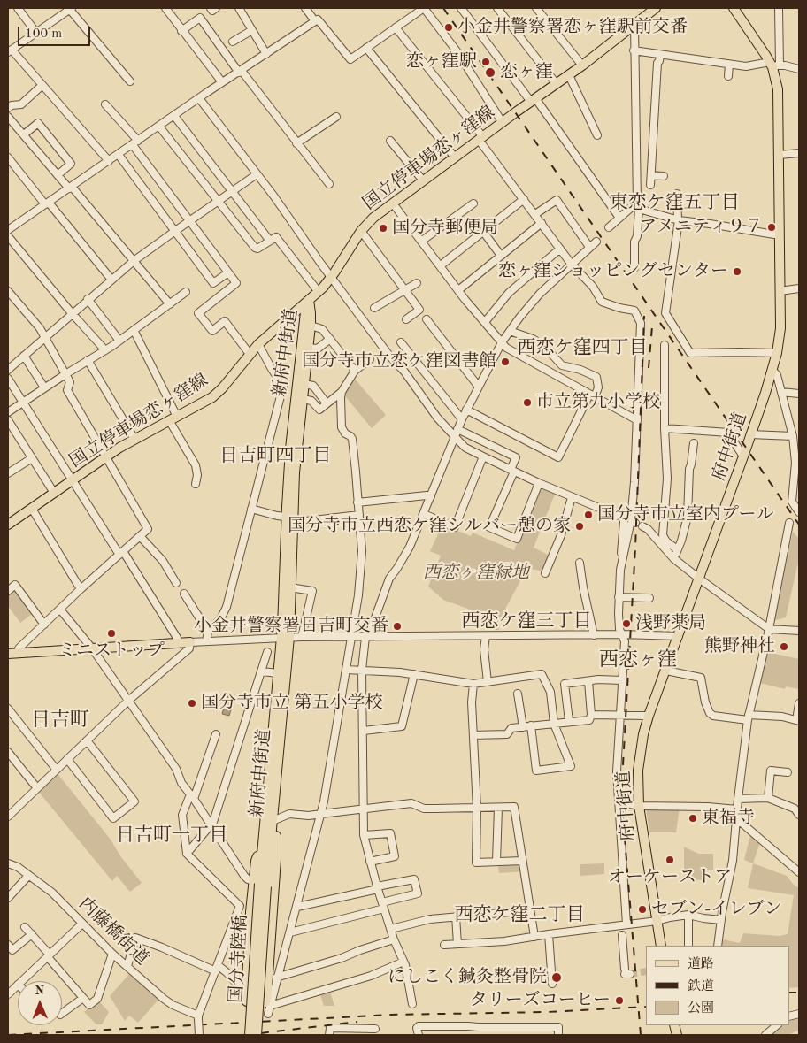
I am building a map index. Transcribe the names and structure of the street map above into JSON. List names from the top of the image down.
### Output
{
  "streets": {
    "main road": [
      "国立停車場恋ヶ窪線",
      "新府中街道",
      "府中街道",
      "国分寺陸橋"
    ],
    "street": ["内藤橋街道"]
  },
  "crossings": [
    ["国立停車場恋ヶ窪線", "新府中街道"],
    ["新府中街道", "国分寺陸橋"]
  ],
  "districts": [
    "東恋ケ窪五丁目",
    "西恋ケ窪四丁目",
    "日吉町四丁目",
    "西恋ケ窪三丁目",
    "西恋ヶ窪",
    "日吉町",
    "日吉町一丁目",
    "西恋ケ窪二丁目"
  ],
  "parks": ["西恋ヶ窪緑地"],
  "places": [
    "小金井警察署恋ヶ窪駅前交番",
    "恋ヶ窪駅",
    "恋ヶ窪",
    "アメニティ９７",
    "国分寺郵便局",
    "恋ヶ窪ショッピングセンター",
    "国分寺市立恋ケ窪図書館",
    "市立第九小学校",
    "国分寺市立室内プール",
    "国分寺市立西恋ケ窪シルバー憩の家",
    "浅野薬局",
    "小金井警察署日吉町交番",
    "ミニストップ",
    "熊野神社",
    "国分寺市立 第五小学校",
    "東福寺",
    "オーケーストア",
    "セブン-イレブン",
    "にしこく鍼灸整骨院",
    "タリーズコーヒー"
  ],
  "legend": ["道路", "鉄道", "公園"],
  "scale_bar": "100 m",
  "north": "top"
}
